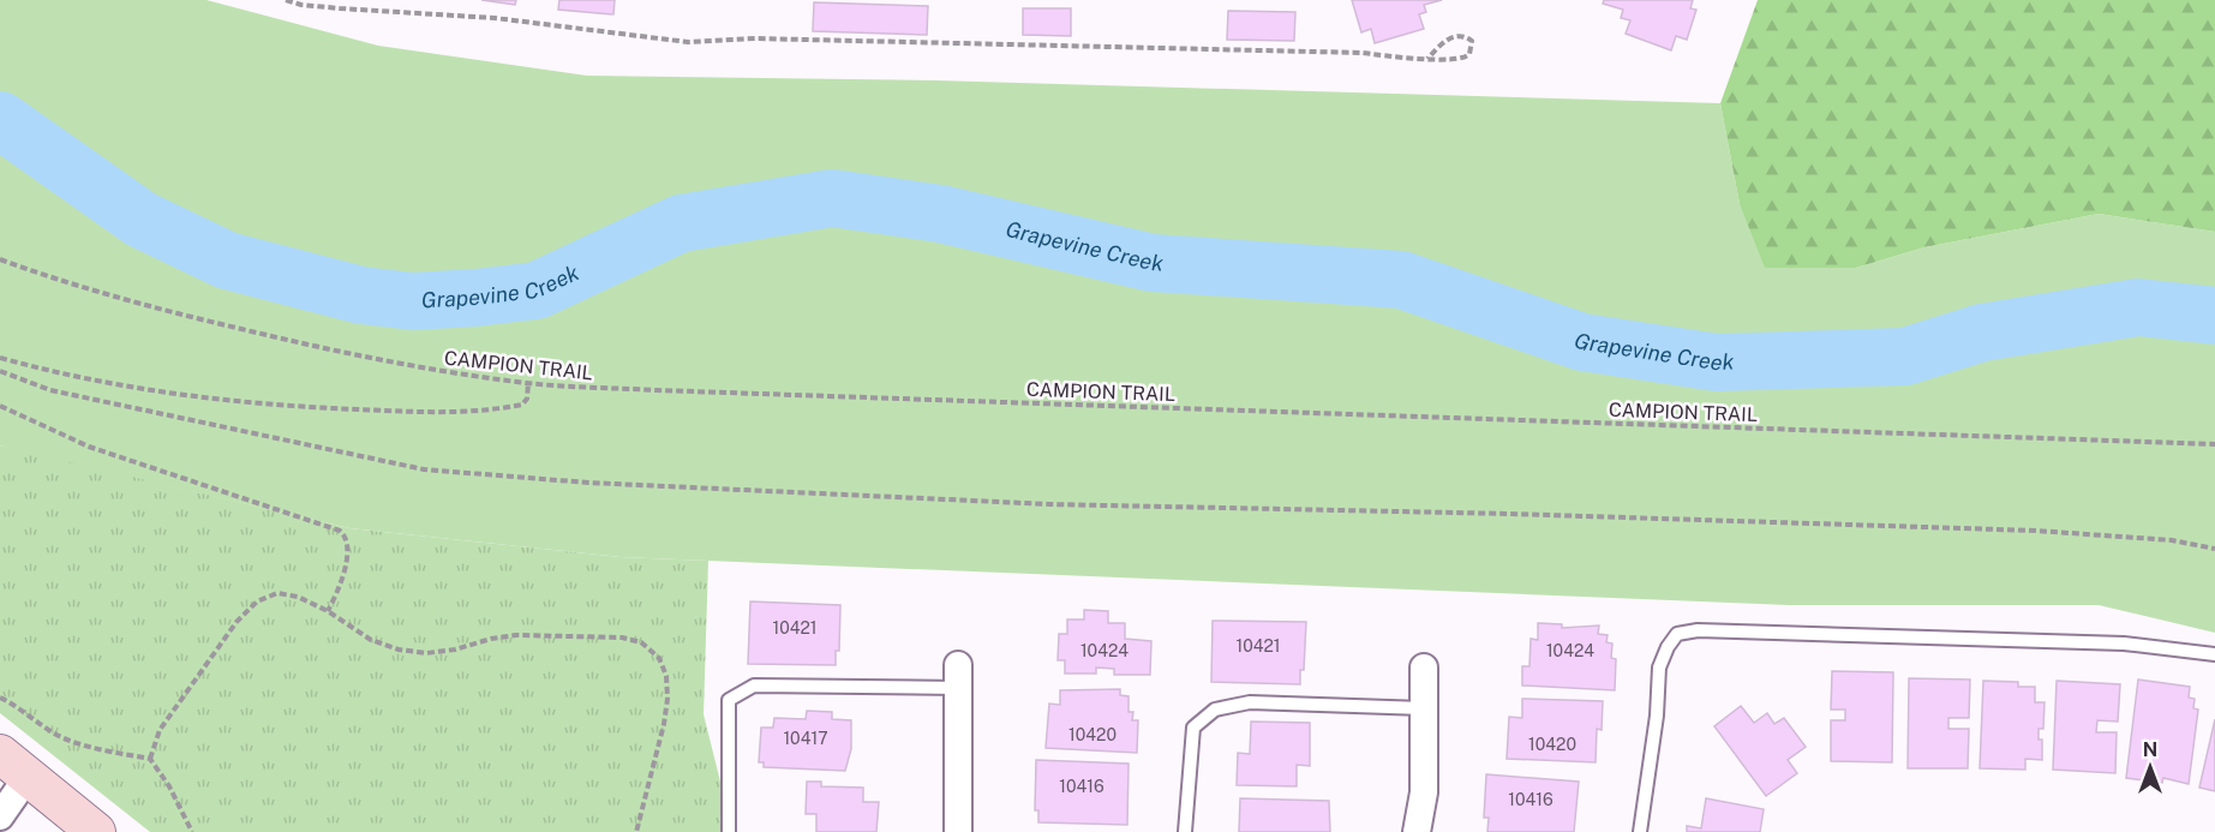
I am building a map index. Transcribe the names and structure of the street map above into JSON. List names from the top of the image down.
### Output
{
  "streets": {
    "path": ["CAMPION TRAIL"]
  },
  "water": ["Grapevine Creek"],
  "house_numbers": [
    "10421",
    "10421",
    "10424",
    "10424",
    "10420",
    "10417",
    "10420",
    "10416",
    "10416"
  ],
  "north": "top"
}
